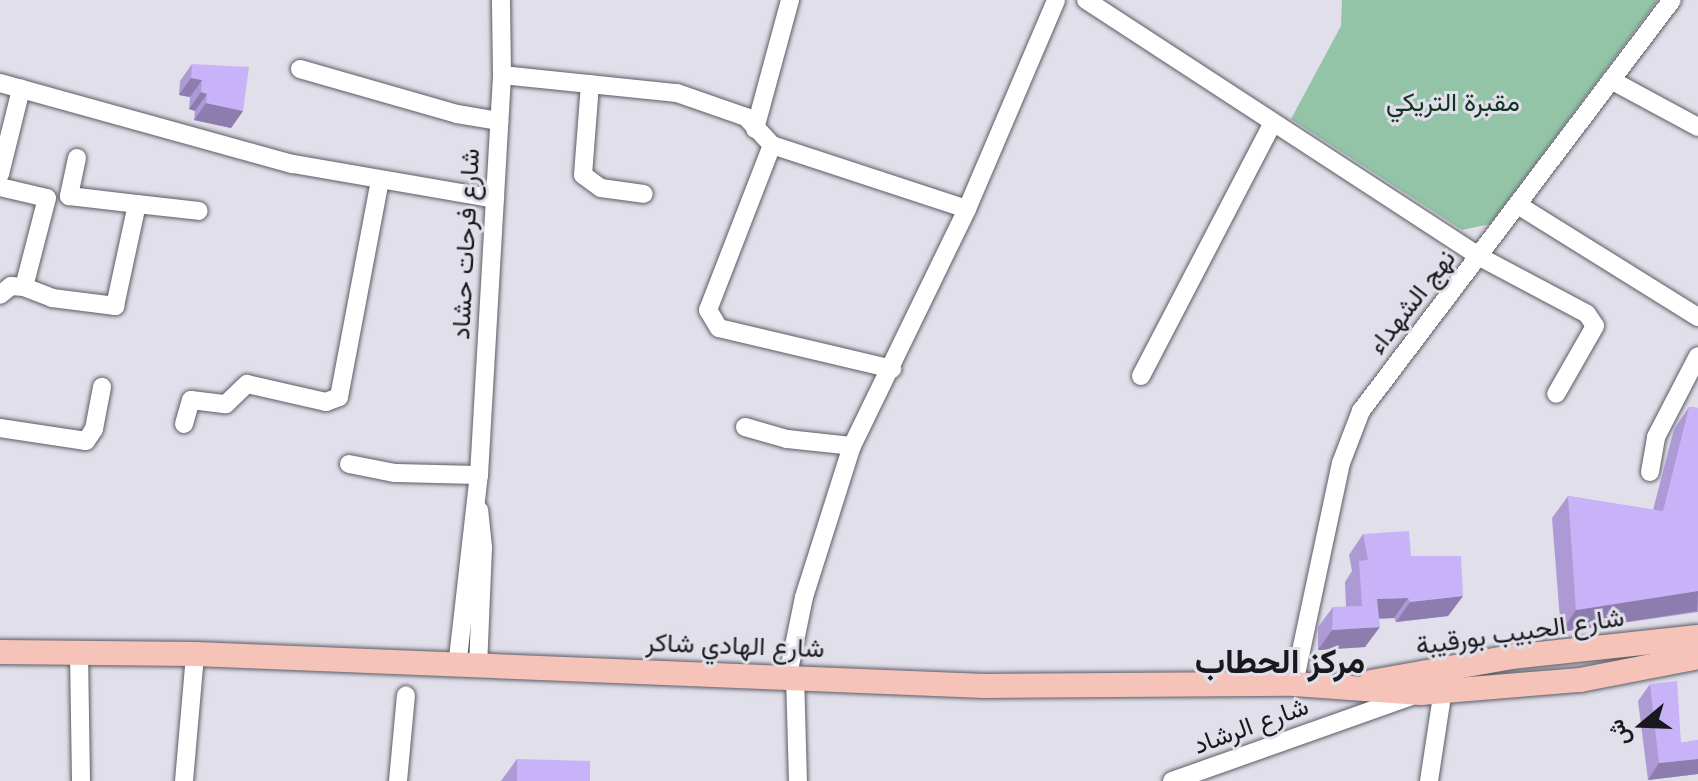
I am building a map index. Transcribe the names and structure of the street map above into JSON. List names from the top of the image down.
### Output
{
  "streets": {
    "main road": ["شارع الحبيب بورقيبة", "شارع الهادي شاكر"],
    "street": ["شارع فرحات حشاد", "نهج الشهداء", "شارع الرشاد"]
  },
  "crossings": [
    ["شارع فرحات حشاد", "شارع الهادي شاكر"],
    ["نهج الشهداء", "شارع الحبيب بورقيبة"],
    ["نهج الشهداء", "شارع الهادي شاكر"],
    ["شارع الحبيب بورقيبة", "شارع الهادي شاكر"],
    ["شارع الحبيب بورقيبة", "شارع الرشاد"]
  ],
  "districts": ["مركز الحطاب"],
  "parks": ["مقبرة التريكي"],
  "north": "left"
}
